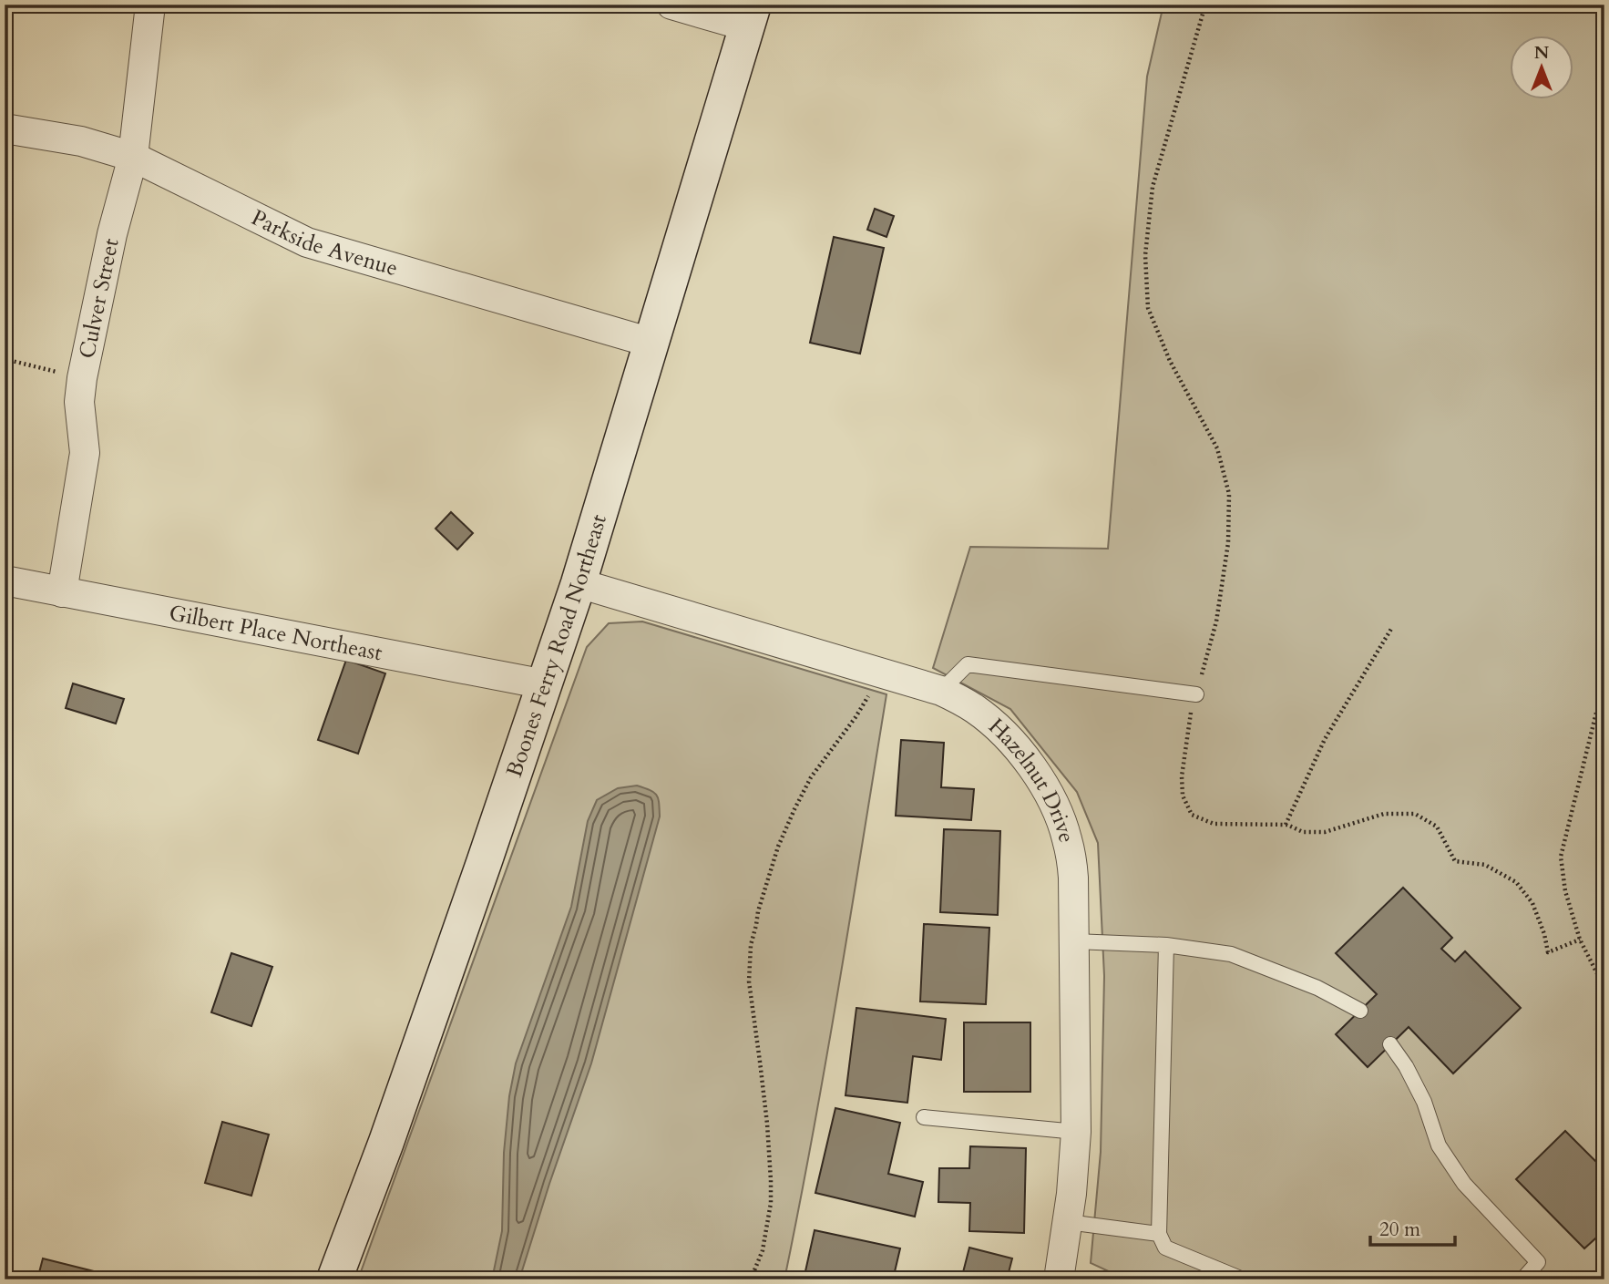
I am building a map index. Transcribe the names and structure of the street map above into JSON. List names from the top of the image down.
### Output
{
  "streets": {
    "main road": ["Boones Ferry Road Northeast"],
    "street": [
      "Parkside Avenue",
      "Culver Street",
      "Gilbert Place Northeast",
      "Hazelnut Drive"
    ]
  },
  "crossings": [
    ["Parkside Avenue", "Culver Street"],
    ["Parkside Avenue", "Boones Ferry Road Northeast"],
    ["Culver Street", "Gilbert Place Northeast"],
    ["Gilbert Place Northeast", "Boones Ferry Road Northeast"],
    ["Boones Ferry Road Northeast", "Hazelnut Drive"]
  ],
  "scale_bar": "20 m",
  "north": "top"
}
